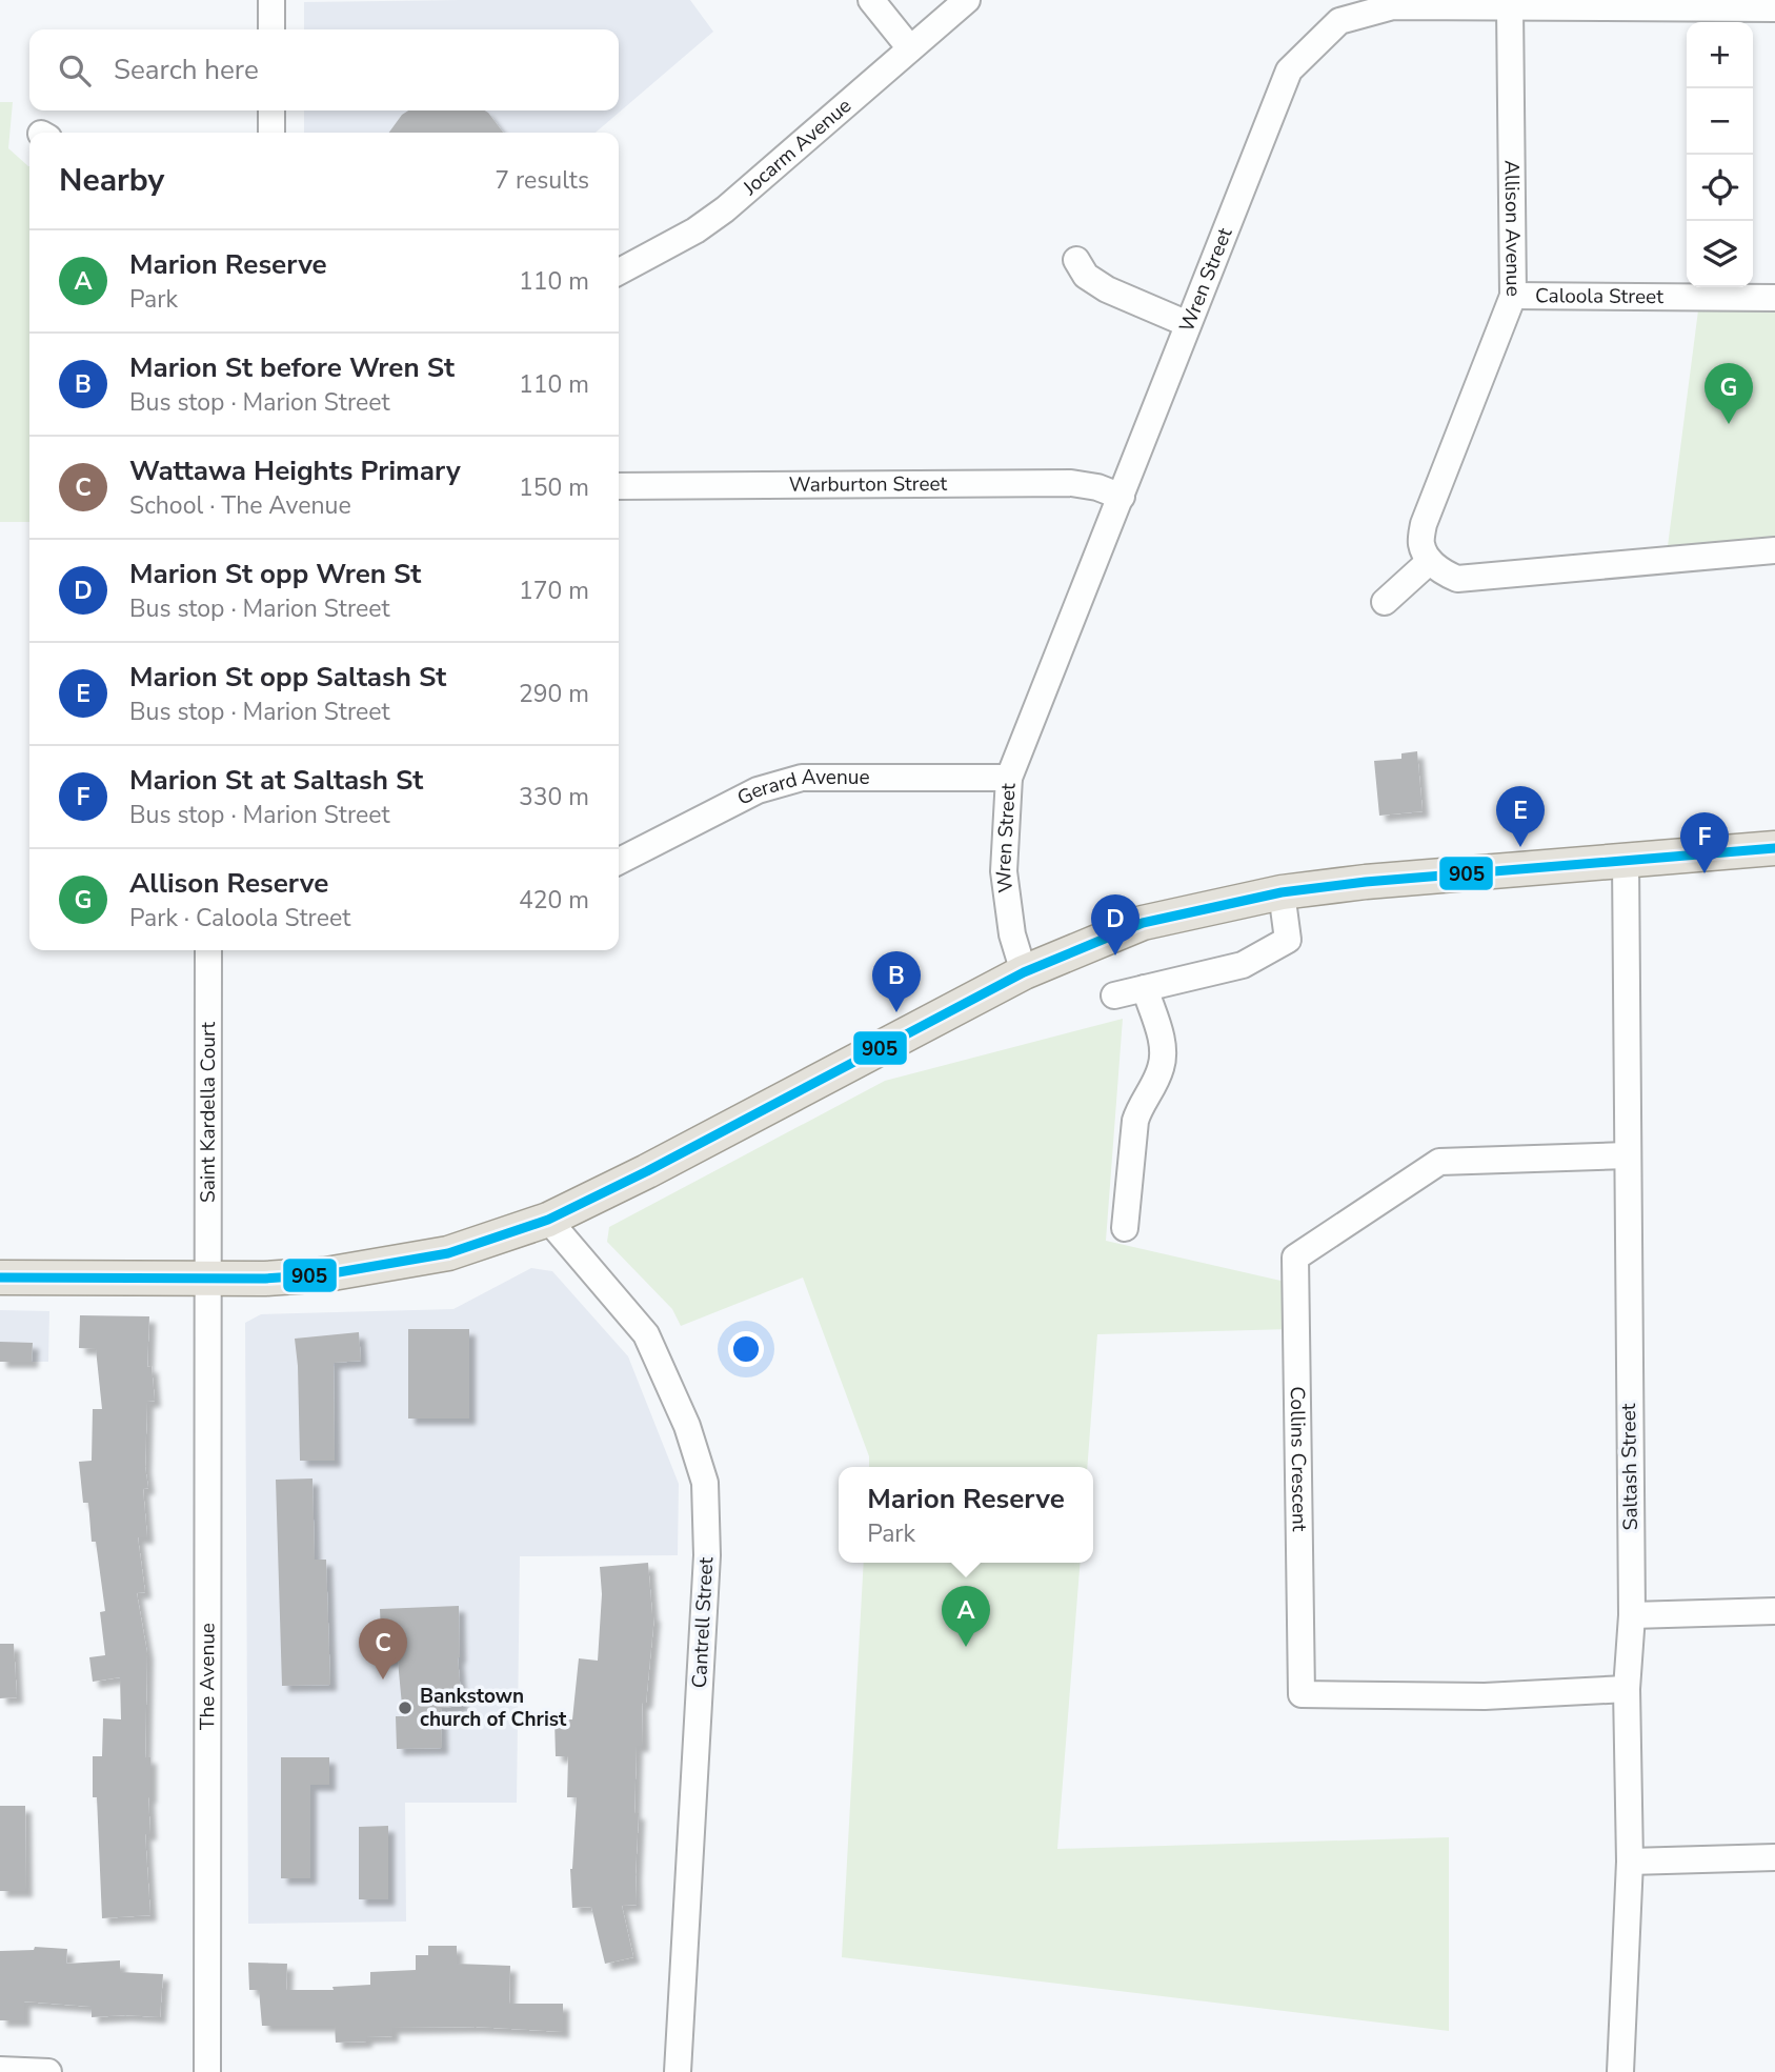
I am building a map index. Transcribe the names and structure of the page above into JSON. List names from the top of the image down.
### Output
{
  "streets": {
    "street": [
      "Jocarm Avenue",
      "Allison Avenue",
      "Wren Street",
      "Caloola Street",
      "Warburton Street",
      "Gerard Avenue",
      "Saint Kardella Court",
      "Collins Crescent",
      "Saltash Street",
      "Cantrell Street",
      "The Avenue"
    ]
  },
  "crossings": [
    ["Allison Avenue", "Wren Street"],
    ["Allison Avenue", "Caloola Street"],
    ["Wren Street", "Warburton Street"],
    ["Wren Street", "Gerard Avenue"],
    ["Saint Kardella Court", "The Avenue"],
    ["Collins Crescent", "Saltash Street"]
  ],
  "places": ["Bankstown church of Christ"],
  "lines": ["transit line 905"],
  "page": {
    "map_buttons": ["+", "−"],
    "search": "Search here",
    "heading": ["Nearby", "7 results"],
    "list": [
      {
        "mark": "A",
        "name": "Marion Reserve",
        "note": "Park",
        "value": "110 m"
      },
      {
        "mark": "B",
        "name": "Marion St before Wren St",
        "note": "Bus stop · Marion Street",
        "value": "110 m"
      },
      {
        "mark": "C",
        "name": "Wattawa Heights Primary",
        "note": "School · The Avenue",
        "value": "150 m"
      },
      {
        "mark": "D",
        "name": "Marion St opp Wren St",
        "note": "Bus stop · Marion Street",
        "value": "170 m"
      },
      {
        "mark": "E",
        "name": "Marion St opp Saltash St",
        "note": "Bus stop · Marion Street",
        "value": "290 m"
      },
      {
        "mark": "F",
        "name": "Marion St at Saltash St",
        "note": "Bus stop · Marion Street",
        "value": "330 m"
      },
      {
        "mark": "G",
        "name": "Allison Reserve",
        "note": "Park · Caloola Street",
        "value": "420 m"
      }
    ],
    "pins": [
      "G",
      "E",
      "F",
      "D",
      "B",
      "A",
      "C"
    ],
    "popup": ["Marion Reserve", "Park"]
  }
}
